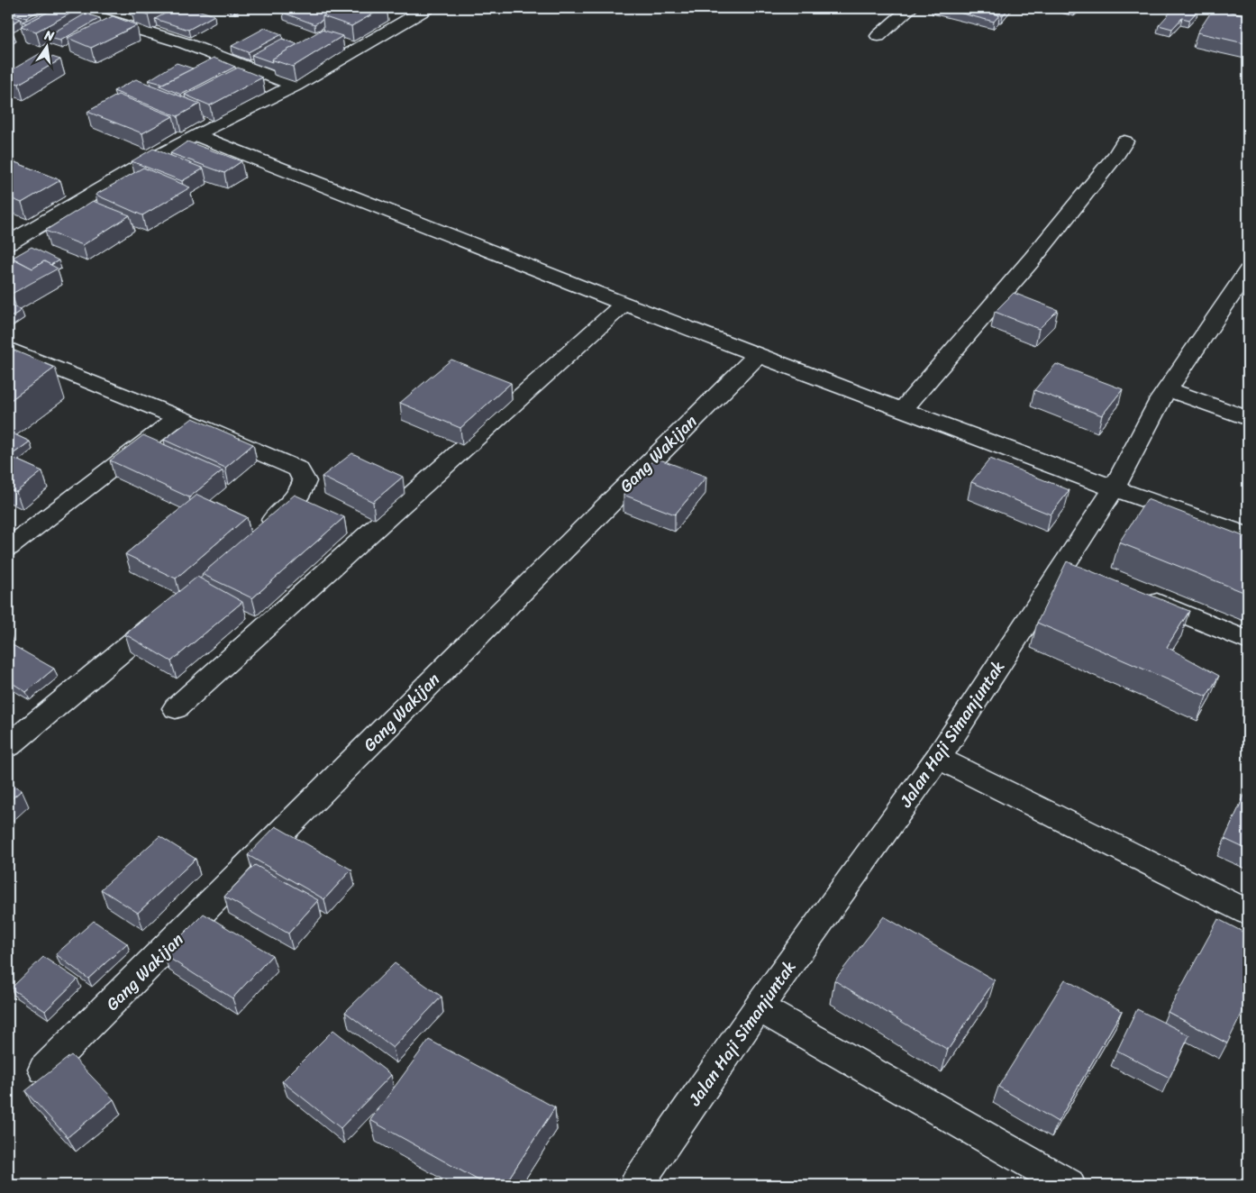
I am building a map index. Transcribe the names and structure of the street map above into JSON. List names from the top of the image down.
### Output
{
  "streets": {
    "street": ["Gang Wakijan", "Jalan Haji Simanjuntak"]
  },
  "north": "top"
}
